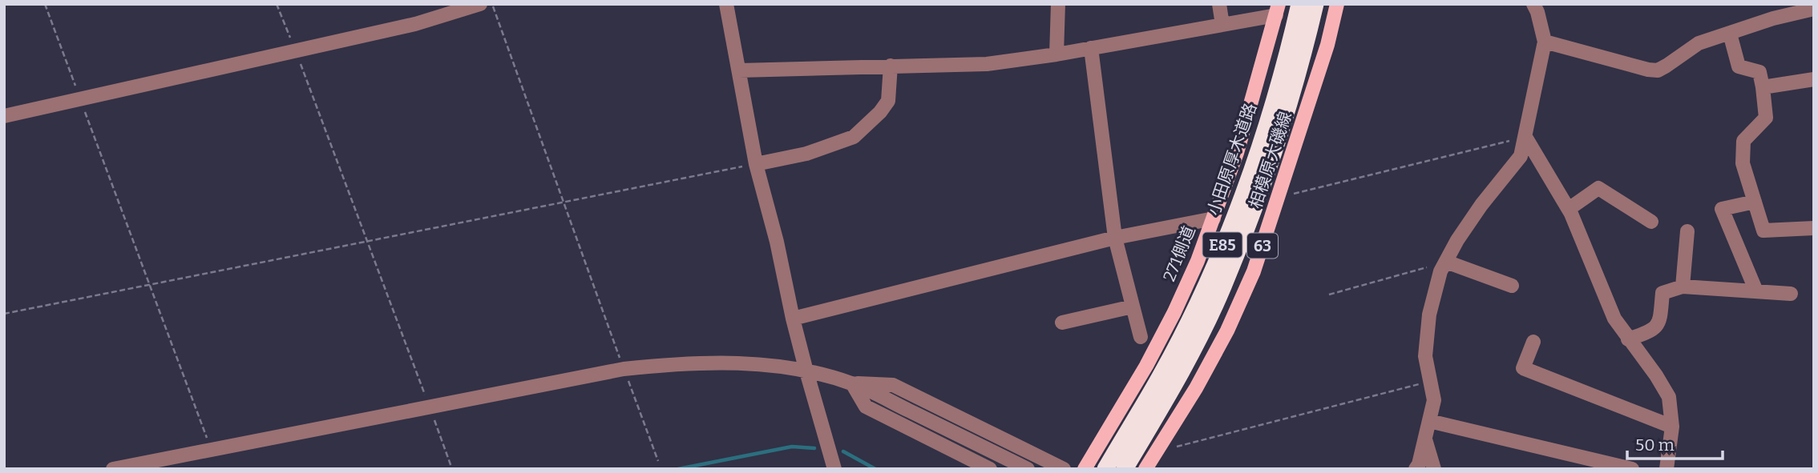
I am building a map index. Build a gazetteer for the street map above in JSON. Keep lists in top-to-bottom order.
{
  "streets": {
    "highway": ["小田原厚木道路", "E85"],
    "main road": ["相模原大磯線", "63", "271側道"]
  },
  "scale_bar": "50 m"
}
